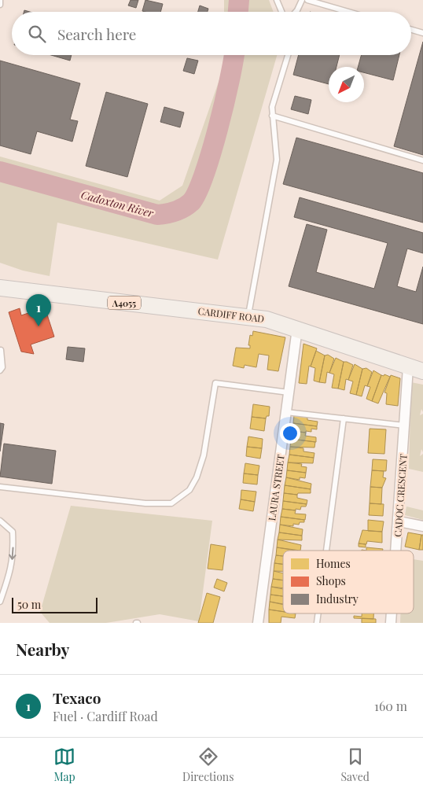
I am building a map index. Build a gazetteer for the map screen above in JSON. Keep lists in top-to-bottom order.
{
  "streets": {
    "main road": ["A4055", "CARDIFF ROAD"],
    "street": ["LAURA STREET", "CADOC CRESCENT"]
  },
  "crossings": [
    ["CARDIFF ROAD", "LAURA STREET"],
    ["CARDIFF ROAD", "CADOC CRESCENT"]
  ],
  "water": ["Cadoxton River"],
  "legend": ["Homes", "Shops", "Industry"],
  "scale_bar": "50 m",
  "north": "bottom left",
  "page": {
    "search": "Search here",
    "pins": "1",
    "scale": "50 m",
    "heading": "Nearby",
    "list": [
      {
        "mark": "1",
        "name": "Texaco",
        "note": "Fuel · Cardiff Road",
        "value": "160 m"
      }
    ],
    "nav": ["Map", "Directions", "Saved"]
  }
}
